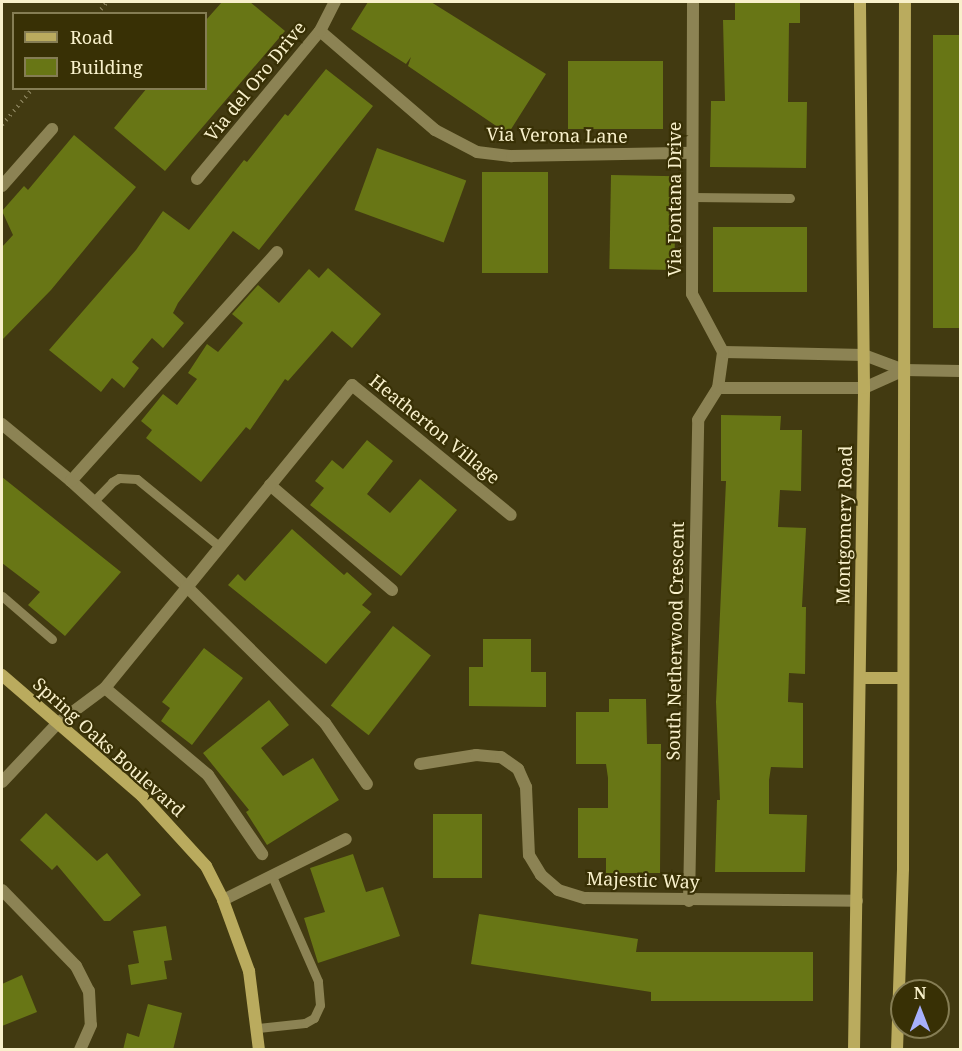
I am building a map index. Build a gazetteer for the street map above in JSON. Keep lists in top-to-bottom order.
{
  "streets": {
    "main road": ["Montgomery Road", "Spring Oaks Boulevard"],
    "street": [
      "Via del Oro Drive",
      "Via Verona Lane",
      "Via Fontana Drive",
      "Heatherton Village",
      "South Netherwood Crescent",
      "Majestic Way"
    ]
  },
  "crossings": [
    ["Via del Oro Drive", "Via Verona Lane"],
    ["Via Verona Lane", "Via Fontana Drive"],
    ["Heatherton Village", "Spring Oaks Boulevard"],
    ["Montgomery Road", "Majestic Way"],
    ["South Netherwood Crescent", "Majestic Way"]
  ],
  "legend": ["Road", "Building"],
  "north": "top"
}
